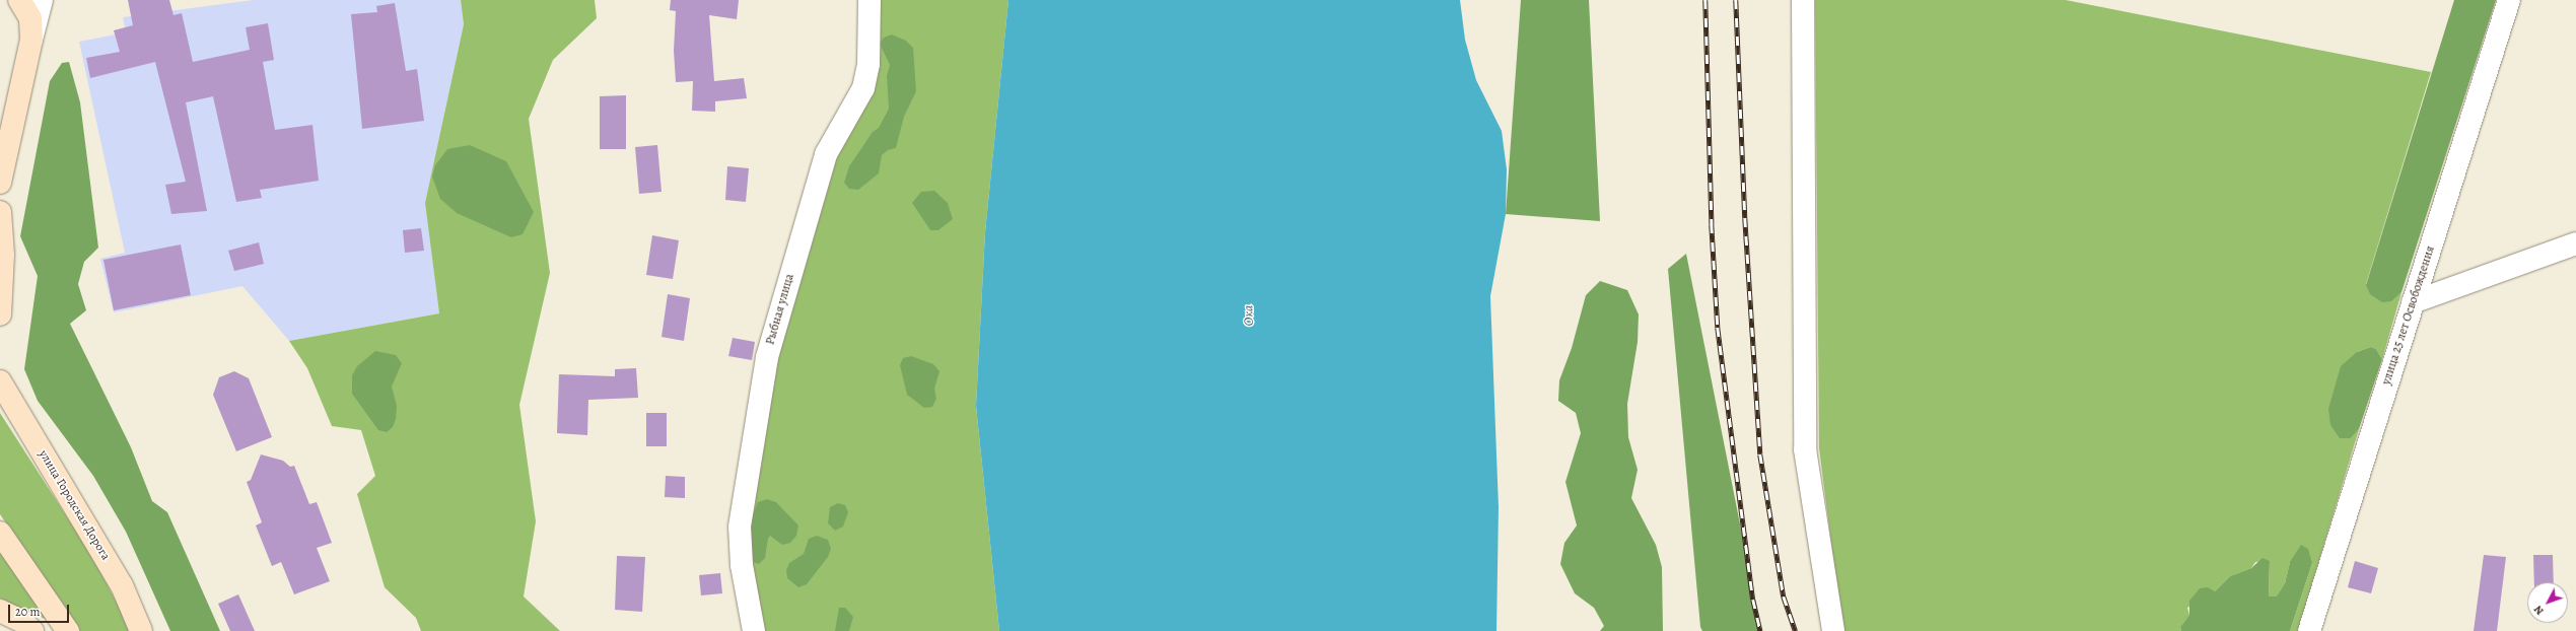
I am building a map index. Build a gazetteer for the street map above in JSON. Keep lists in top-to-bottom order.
{
  "streets": {
    "main road": ["улица Городская Дорога"],
    "street": ["Рыбная улица", "улица 25 лет Освобождения"]
  },
  "water": ["Ока"],
  "scale_bar": "20 m",
  "north": "bottom left"
}
